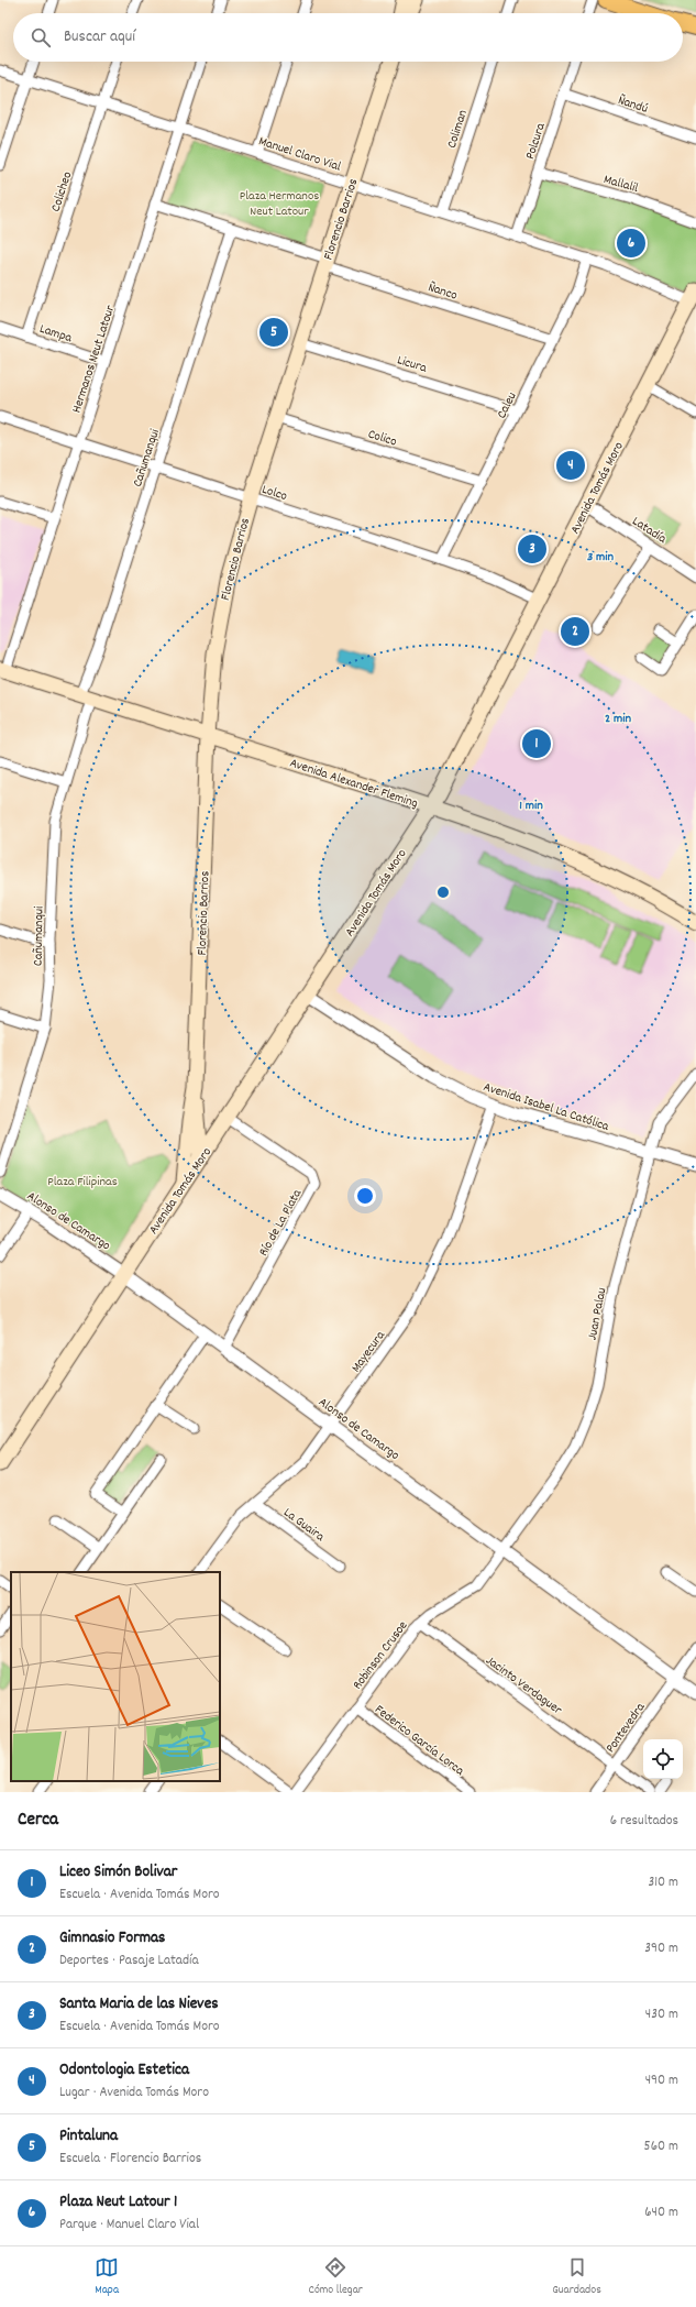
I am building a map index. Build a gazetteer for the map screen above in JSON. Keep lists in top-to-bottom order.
{
  "streets": {
    "main road": ["Florencio Barrios", "Avenida Tomás Moro", "Avenida Alexander Fleming"],
    "street": [
      "Ñandú",
      "Coliman",
      "Polcura",
      "Manuel Claro Vial",
      "Mallalil",
      "Colicheo",
      "Ñanco",
      "Lampa",
      "Hermanos Neut Latour",
      "Licura",
      "Caleu",
      "Colico",
      "Cañumanqui",
      "Lolco",
      "Latadía",
      "Avenida Isabel La Católica",
      "Alonso de Camargo",
      "Río de La Plata",
      "Juan Palau",
      "Mayecura",
      "La Guaira",
      "Robinson Crusoe",
      "Jacinto Verdaguer",
      "Pontevedra",
      "Federico García Lorca"
    ]
  },
  "crossings": [
    ["Ñandú", "Polcura"],
    ["Coliman", "Manuel Claro Vial"],
    ["Polcura", "Manuel Claro Vial"],
    ["Polcura", "Mallalil"],
    ["Manuel Claro Vial", "Colicheo"],
    ["Manuel Claro Vial", "Florencio Barrios"],
    ["Manuel Claro Vial", "Hermanos Neut Latour"],
    ["Manuel Claro Vial", "Caleu"],
    ["Manuel Claro Vial", "Avenida Tomás Moro"],
    ["Colicheo", "Lampa"],
    ["Florencio Barrios", "Ñanco"],
    ["Florencio Barrios", "Licura"],
    ["Florencio Barrios", "Colico"],
    ["Florencio Barrios", "Avenida Tomás Moro"],
    ["Florencio Barrios", "Lolco"],
    ["Florencio Barrios", "Avenida Alexander Fleming"],
    ["Ñanco", "Hermanos Neut Latour"],
    ["Ñanco", "Caleu"],
    ["Ñanco", "Cañumanqui"],
    ["Lampa", "Hermanos Neut Latour"],
    ["Hermanos Neut Latour", "Lolco"],
    ["Hermanos Neut Latour", "Avenida Alexander Fleming"],
    ["Licura", "Caleu"],
    ["Caleu", "Colico"],
    ["Caleu", "Lolco"],
    ["Cañumanqui", "Lolco"],
    ["Cañumanqui", "Avenida Alexander Fleming"],
    ["Avenida Tomás Moro", "Lolco"],
    ["Avenida Tomás Moro", "Latadía"],
    ["Avenida Tomás Moro", "Avenida Alexander Fleming"],
    ["Avenida Tomás Moro", "Avenida Isabel La Católica"],
    ["Avenida Tomás Moro", "Alonso de Camargo"],
    ["Avenida Tomás Moro", "Río de La Plata"],
    ["Avenida Isabel La Católica", "Juan Palau"],
    ["Avenida Isabel La Católica", "Mayecura"],
    ["Alonso de Camargo", "Río de La Plata"],
    ["Alonso de Camargo", "Juan Palau"],
    ["Alonso de Camargo", "Mayecura"],
    ["Alonso de Camargo", "Robinson Crusoe"],
    ["Alonso de Camargo", "Pontevedra"],
    ["Juan Palau", "Robinson Crusoe"],
    ["Mayecura", "La Guaira"],
    ["Robinson Crusoe", "Jacinto Verdaguer"],
    ["Robinson Crusoe", "Federico García Lorca"],
    ["Jacinto Verdaguer", "Pontevedra"]
  ],
  "parks": ["Plaza Hermanos Neut Latour", "Plaza Filipinas"],
  "page": {
    "search": "Buscar aquí",
    "pins": [
      "6",
      "5",
      "4",
      "3",
      "2",
      "1"
    ],
    "heading": ["Cerca", "6 resultados"],
    "list": [
      {
        "mark": "1",
        "name": "Liceo Simón Bolivar",
        "note": "Escuela · Avenida Tomás Moro",
        "value": "310 m"
      },
      {
        "mark": "2",
        "name": "Gimnasio Formas",
        "note": "Deportes · Pasaje Latadía",
        "value": "390 m"
      },
      {
        "mark": "3",
        "name": "Santa Maria de las Nieves",
        "note": "Escuela · Avenida Tomás Moro",
        "value": "430 m"
      },
      {
        "mark": "4",
        "name": "Odontologia Estetica",
        "note": "Lugar · Avenida Tomás Moro",
        "value": "490 m"
      },
      {
        "mark": "5",
        "name": "Pintaluna",
        "note": "Escuela · Florencio Barrios",
        "value": "560 m"
      },
      {
        "mark": "6",
        "name": "Plaza Neut Latour 1",
        "note": "Parque · Manuel Claro Vial",
        "value": "640 m"
      }
    ],
    "nav": ["Mapa", "Cómo llegar", "Guardados"]
  },
  "rings": ["3 min", "2 min", "1 min"]
}
